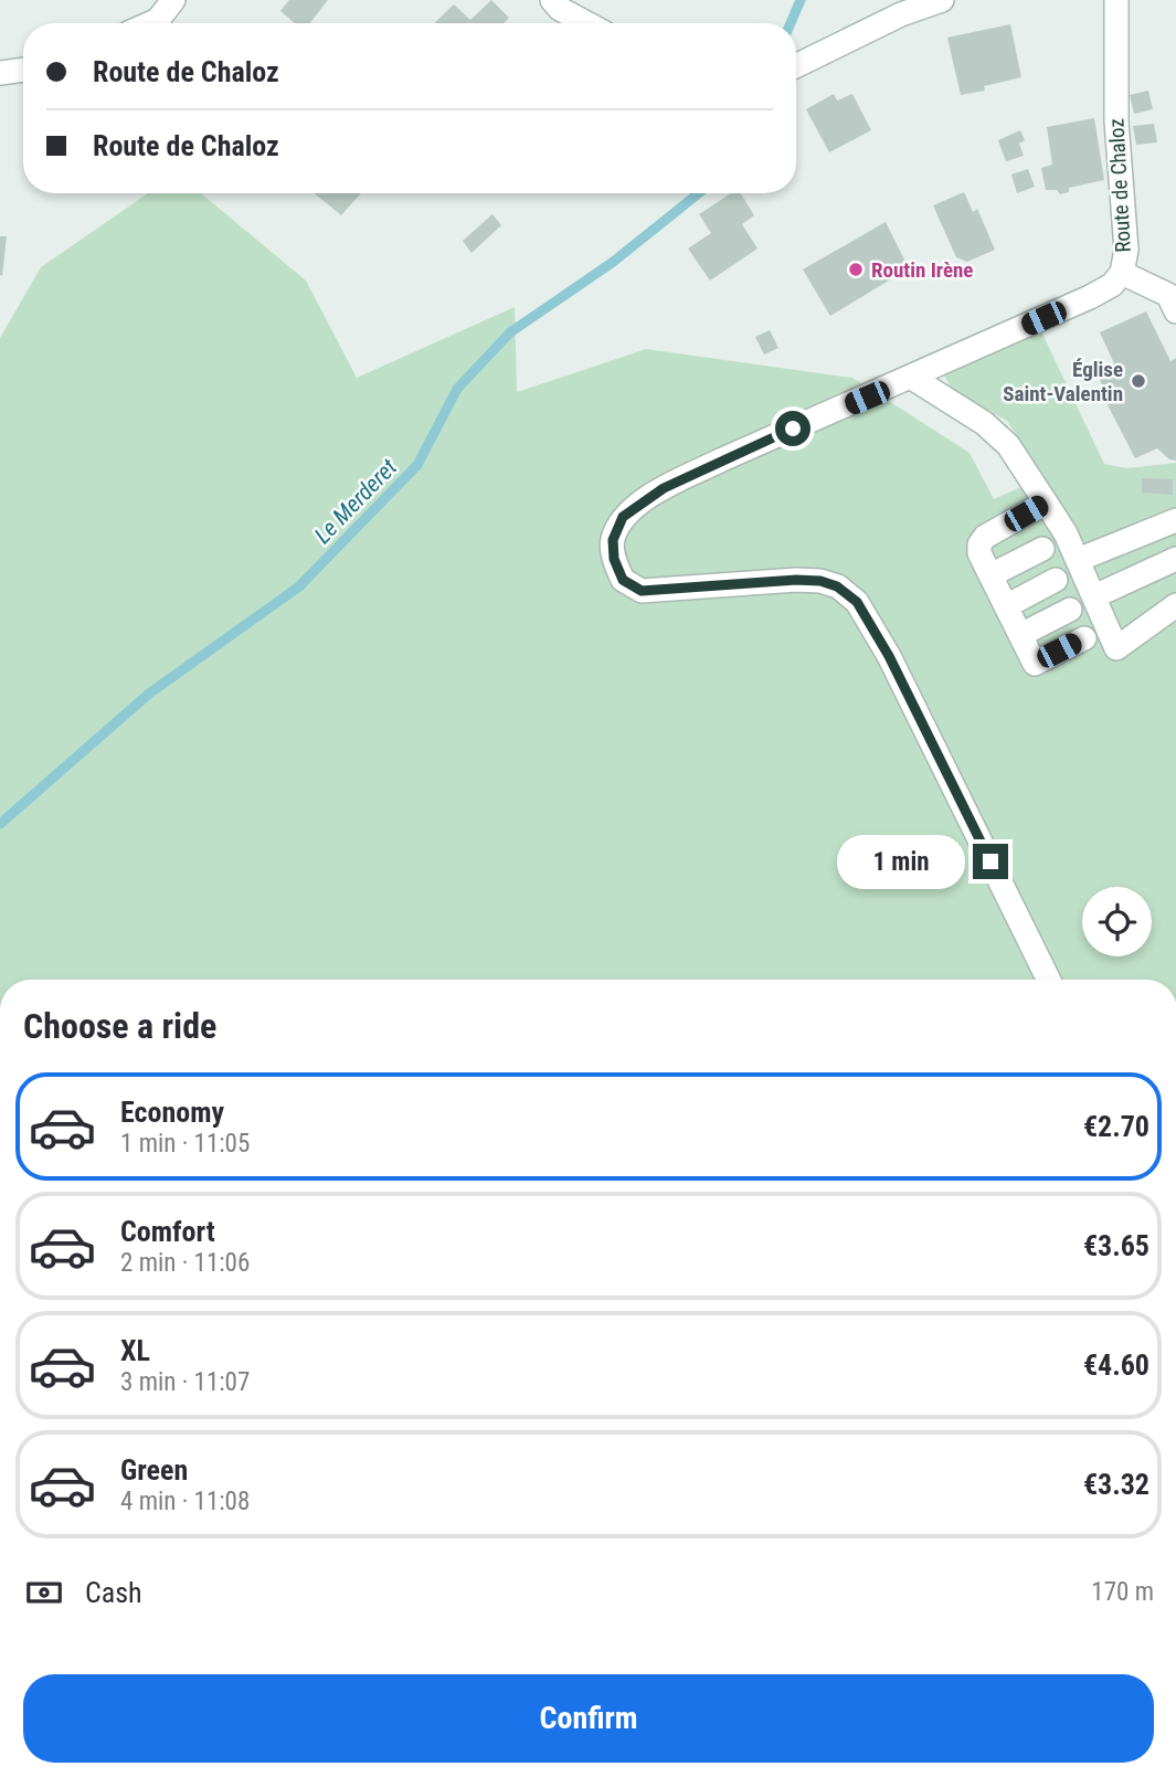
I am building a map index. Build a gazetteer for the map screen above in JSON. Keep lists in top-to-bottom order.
{
  "streets": {
    "street": ["Route de Chaloz"]
  },
  "water": ["Le Merderet"],
  "places": ["Routin Irène", "Église Saint-Valentin"],
  "page": {
    "banner": ["Route de Chaloz", "Route de Chaloz"],
    "bubble": "1 min",
    "heading": "Choose a ride",
    "list": [
      {
        "name": "Economy",
        "note": "1 min · 11:05",
        "value": "€2.70"
      },
      {
        "name": "Comfort",
        "note": "2 min · 11:06",
        "value": "€3.65"
      },
      {
        "name": "XL",
        "note": "3 min · 11:07",
        "value": "€4.60"
      },
      {
        "name": "Green",
        "note": "4 min · 11:08",
        "value": "€3.32"
      }
    ],
    "pay": ["Cash", "170 m"],
    "buttons": "Confirm"
  }
}
